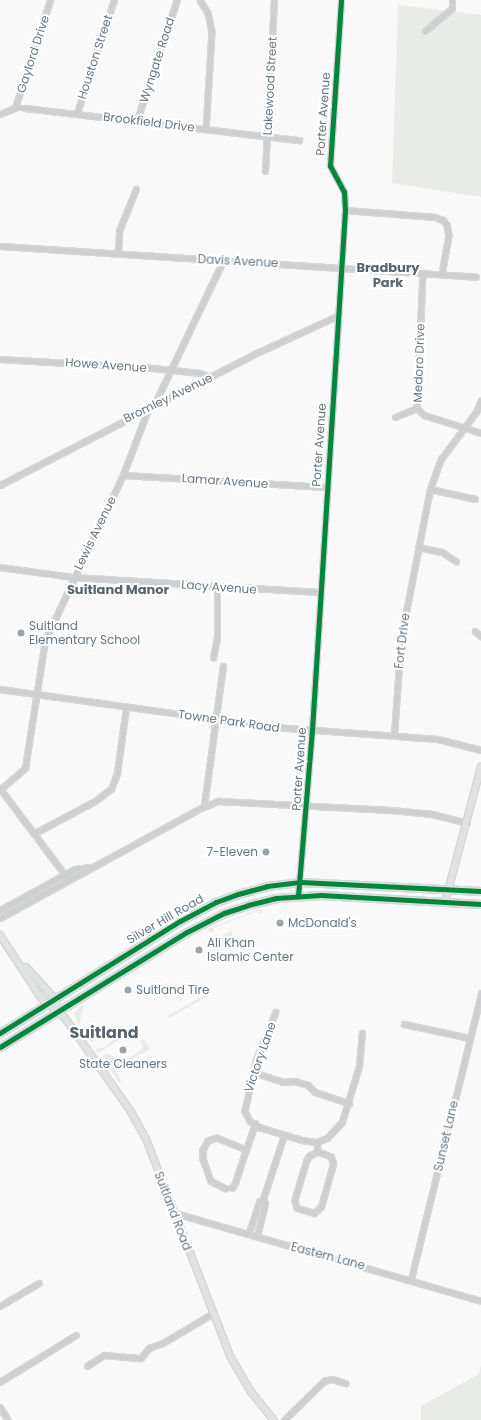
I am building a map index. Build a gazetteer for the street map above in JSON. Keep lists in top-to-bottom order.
{
  "streets": {
    "main road": ["Silver Hill Road", "Suitland Road"],
    "street": [
      "Gaylord Drive",
      "Houston Street",
      "Wyngate Road",
      "Lakewood Street",
      "Porter Avenue",
      "Brookfield Drive",
      "Davis Avenue",
      "Medoro Drive",
      "Howe Avenue",
      "Bromley Avenue",
      "Lamar Avenue",
      "Lewis Avenue",
      "Lacy Avenue",
      "Fort Drive",
      "Towne Park Road",
      "Victory Lane",
      "Sunset Lane",
      "Eastern Lane"
    ]
  },
  "crossings": [
    ["Gaylord Drive", "Brookfield Drive"],
    ["Houston Street", "Brookfield Drive"],
    ["Wyngate Road", "Brookfield Drive"],
    ["Lakewood Street", "Brookfield Drive"],
    ["Porter Avenue", "Davis Avenue"],
    ["Porter Avenue", "Bromley Avenue"],
    ["Porter Avenue", "Lamar Avenue"],
    ["Porter Avenue", "Lacy Avenue"],
    ["Porter Avenue", "Towne Park Road"],
    ["Porter Avenue", "Silver Hill Road"],
    ["Davis Avenue", "Medoro Drive"],
    ["Medoro Drive", "Fort Drive"],
    ["Howe Avenue", "Bromley Avenue"],
    ["Bromley Avenue", "Lewis Avenue"],
    ["Lamar Avenue", "Lewis Avenue"],
    ["Lewis Avenue", "Lacy Avenue"],
    ["Lewis Avenue", "Towne Park Road"],
    ["Fort Drive", "Towne Park Road"],
    ["Silver Hill Road", "Suitland Road"],
    ["Sunset Lane", "Eastern Lane"],
    ["Suitland Road", "Eastern Lane"]
  ],
  "districts": ["Bradbury Park", "Suitland Manor", "Suitland"],
  "places": [
    "Suitland Elementary School",
    "7-Eleven",
    "McDonald's",
    "Ali Khan Islamic Center",
    "Suitland Tire",
    "State Cleaners"
  ]
}
